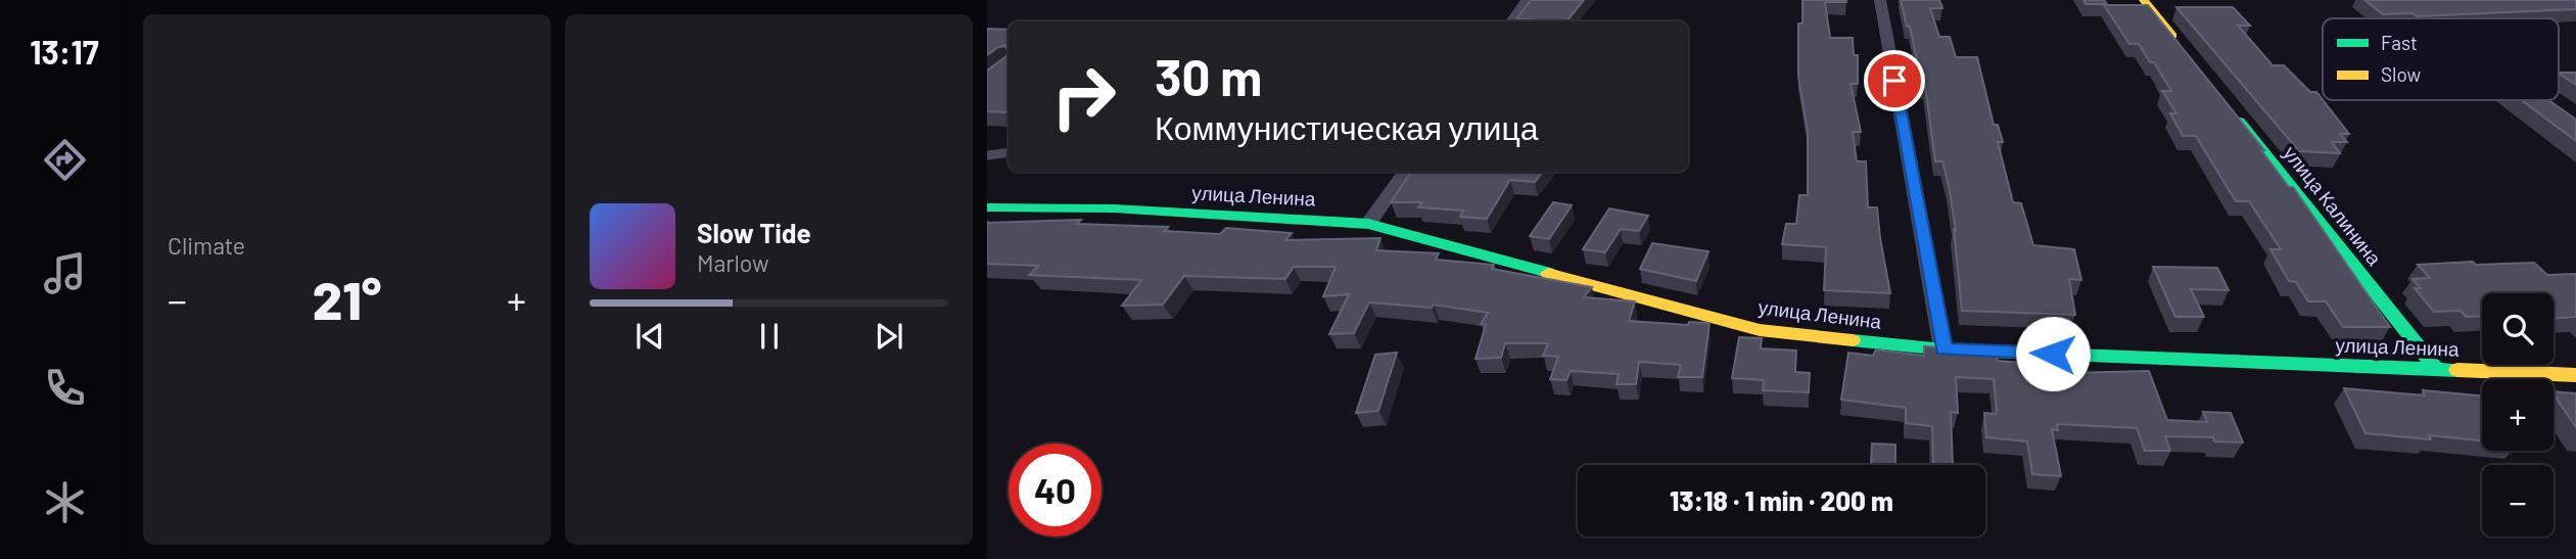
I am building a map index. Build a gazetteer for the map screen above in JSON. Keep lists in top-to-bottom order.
{
  "streets": {
    "street": ["улица Ленина", "улица Калинина"]
  },
  "crossings": [
    ["улица Ленина", "улица Калинина"]
  ],
  "legend": ["Fast", "Slow"],
  "page": {
    "tabs": "13:17",
    "tile": "Climate",
    "turn": ["30 m", "Коммунистическая улица"],
    "song": ["Slow Tide", "Marlow"],
    "heat": ["−", "21°", "+"],
    "map_buttons": ["+", "−"],
    "limit": "40",
    "trip": "13:18 · 1 min · 200 m"
  }
}
